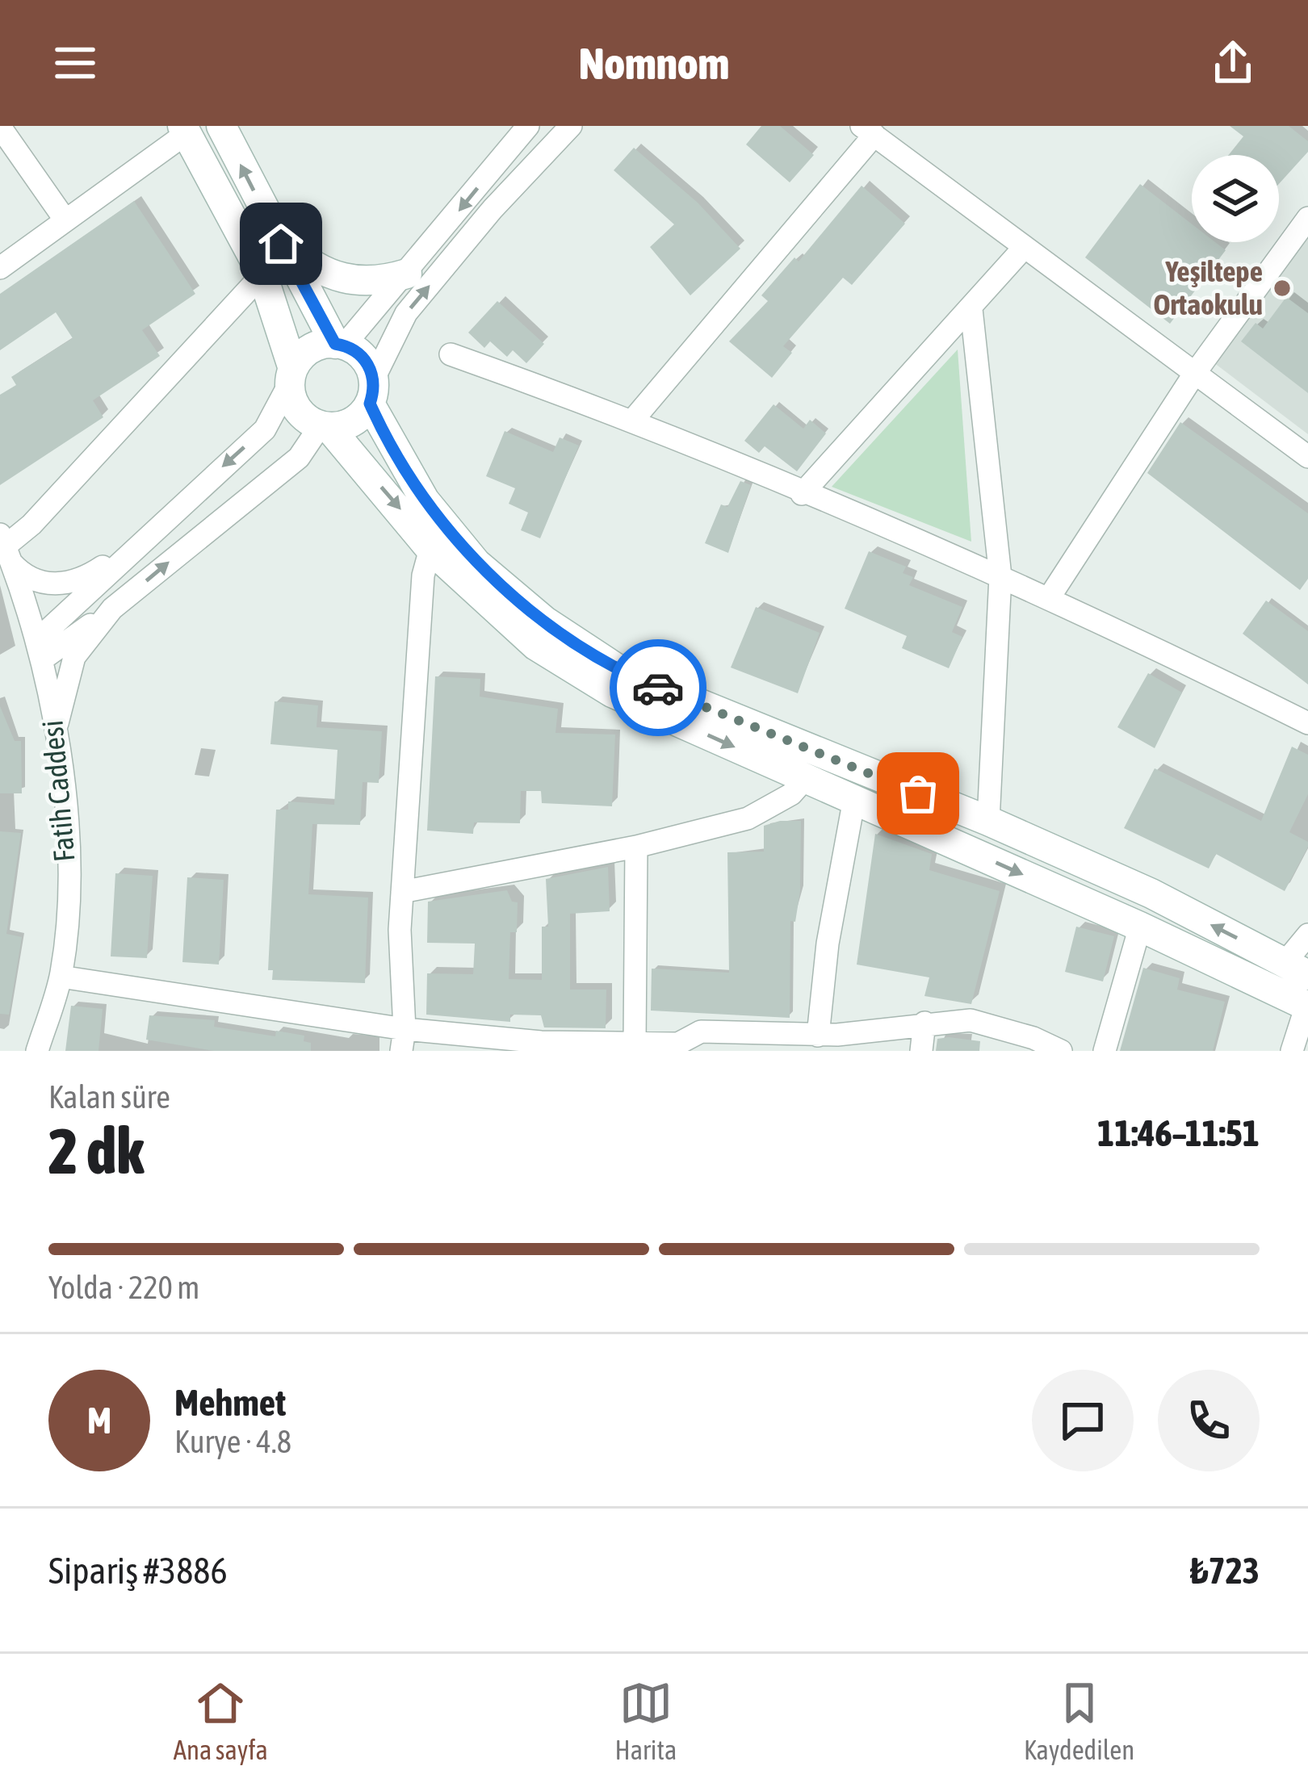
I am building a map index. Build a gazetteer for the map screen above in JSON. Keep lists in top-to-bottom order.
{
  "streets": {
    "street": ["Fatih Caddesi"]
  },
  "places": ["Yeşiltepe Ortaokulu"],
  "page": {
    "header": "Nomnom",
    "heading": ["2 dk", "Kalan süre", "11:46–11:51"],
    "panel": [
      "Mehmet",
      "Kurye · 4.8",
      "Sipariş #3886",
      "₺723"
    ],
    "bar": "Yolda · 220 m",
    "round": "M",
    "tabs": ["Ana sayfa", "Harita", "Kaydedilen"]
  }
}
